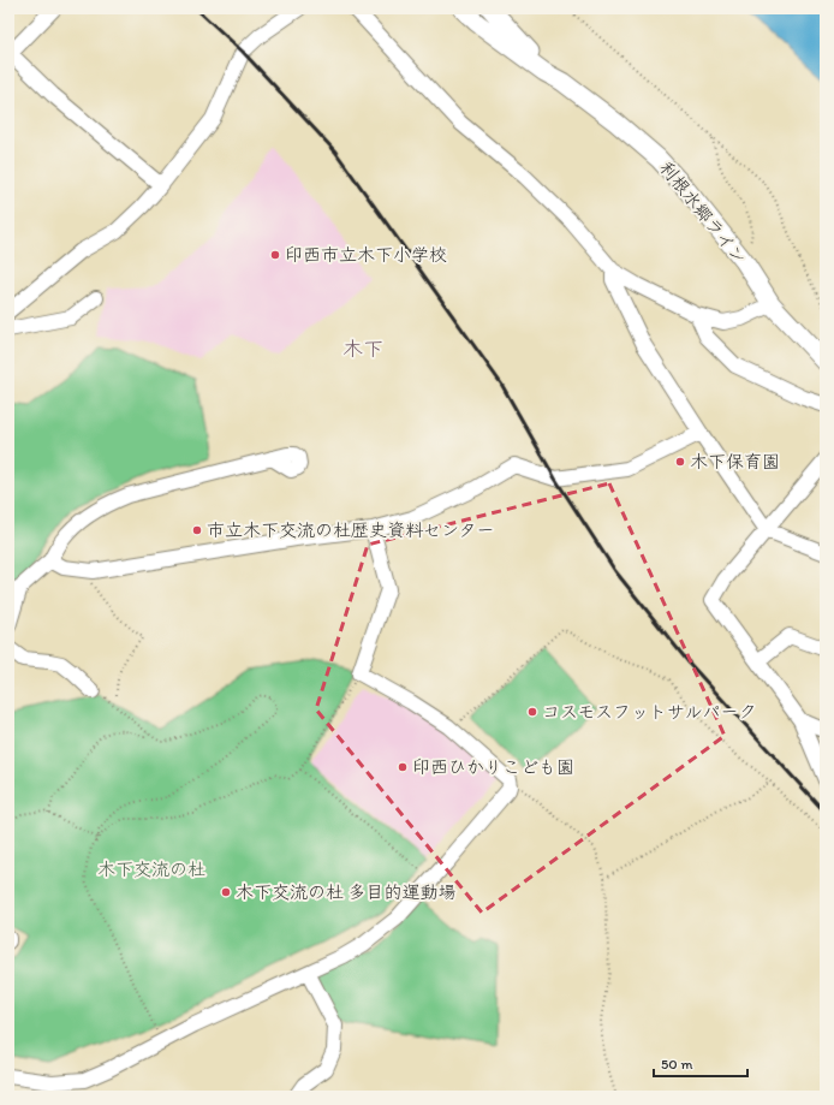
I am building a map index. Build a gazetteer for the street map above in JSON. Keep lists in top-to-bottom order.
{
  "streets": {
    "main road": ["利根水郷ライン"]
  },
  "districts": ["木下"],
  "parks": ["木下交流の杜"],
  "places": [
    "印西市立木下小学校",
    "木下保育園",
    "市立木下交流の杜歴史資料センター",
    "コスモスフットサルパーク",
    "印西ひかりこども園",
    "木下交流の杜 多目的運動場"
  ],
  "scale_bar": "50 m"
}
